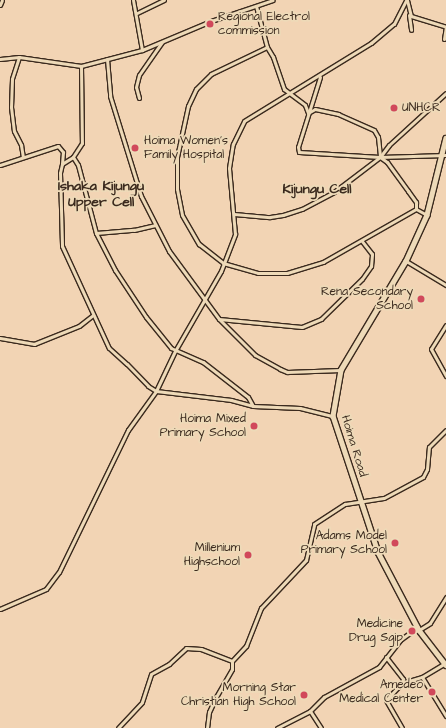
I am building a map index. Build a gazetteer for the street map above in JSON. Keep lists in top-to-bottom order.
{
  "streets": {
    "main road": ["Hoima Road"]
  },
  "districts": ["Ishaka Kijungu Upper Cell", "Kijungu Cell"],
  "places": [
    "Regional Electrol commission",
    "UNHCR",
    "Hoima Women’s Family Hospital",
    "Rena Secondary School",
    "Hoima Mixed Primary School",
    "Adams Model Primary School",
    "Millenium Highschool",
    "Medicine Drug Sgip",
    "Amedeo Medical Center",
    "Morning Star Christian High School"
  ]
}
